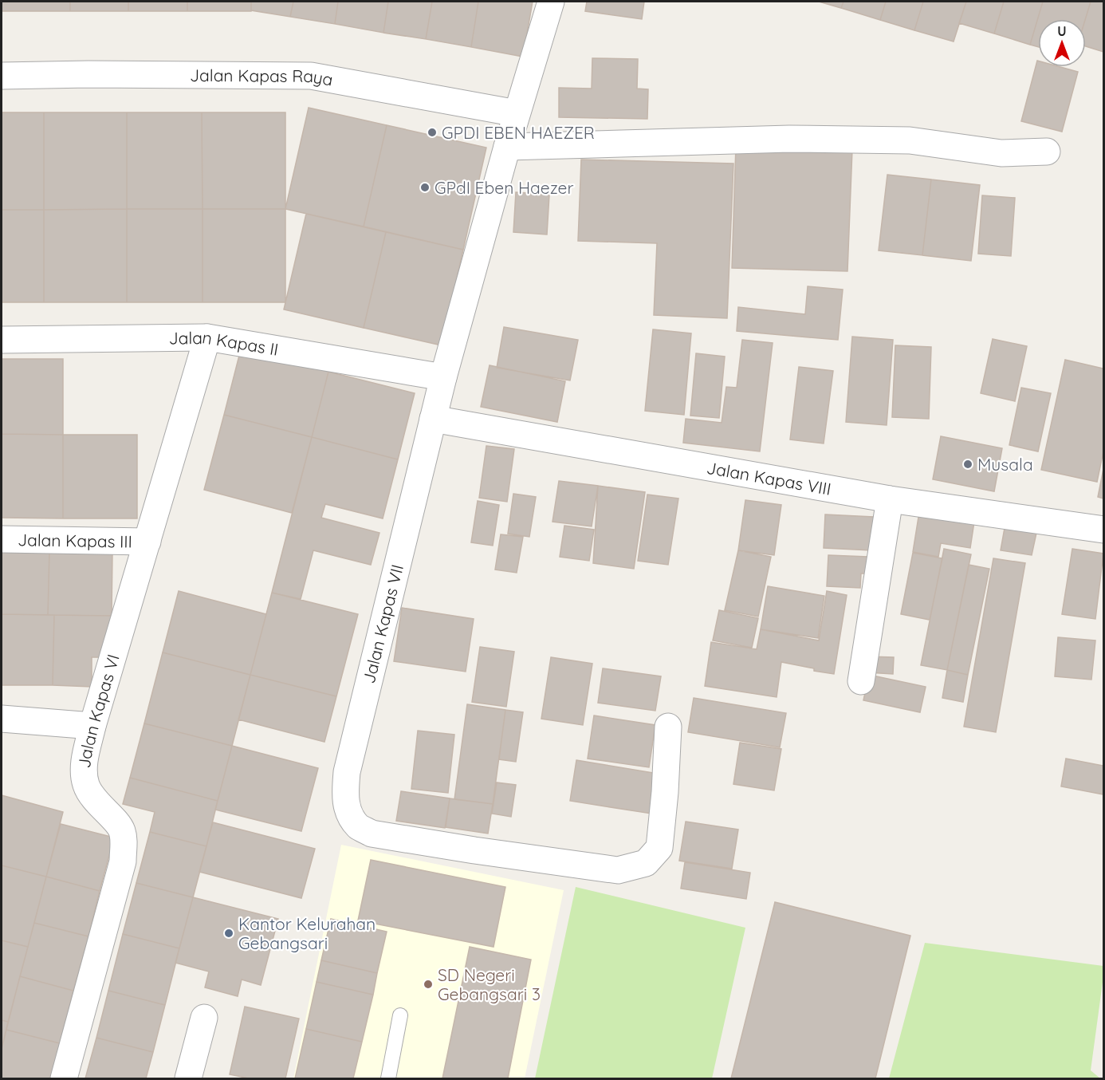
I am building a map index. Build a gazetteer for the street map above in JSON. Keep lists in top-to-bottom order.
{
  "streets": {
    "street": [
      "Jalan Kapas Raya",
      "Jalan Kapas II",
      "Jalan Kapas VIII",
      "Jalan Kapas III",
      "Jalan Kapas VII",
      "Jalan Kapas VI"
    ]
  },
  "crossings": [
    ["Jalan Kapas Raya", "Jalan Kapas VII"],
    ["Jalan Kapas II", "Jalan Kapas VII"],
    ["Jalan Kapas II", "Jalan Kapas VI"],
    ["Jalan Kapas VIII", "Jalan Kapas VII"],
    ["Jalan Kapas III", "Jalan Kapas VI"]
  ],
  "places": [
    "GPDI EBEN HAEZER",
    "GPdI Eben Haezer",
    "Musala",
    "Kantor Kelurahan Gebangsari",
    "SD Negeri Gebangsari 3"
  ],
  "north": "top"
}
